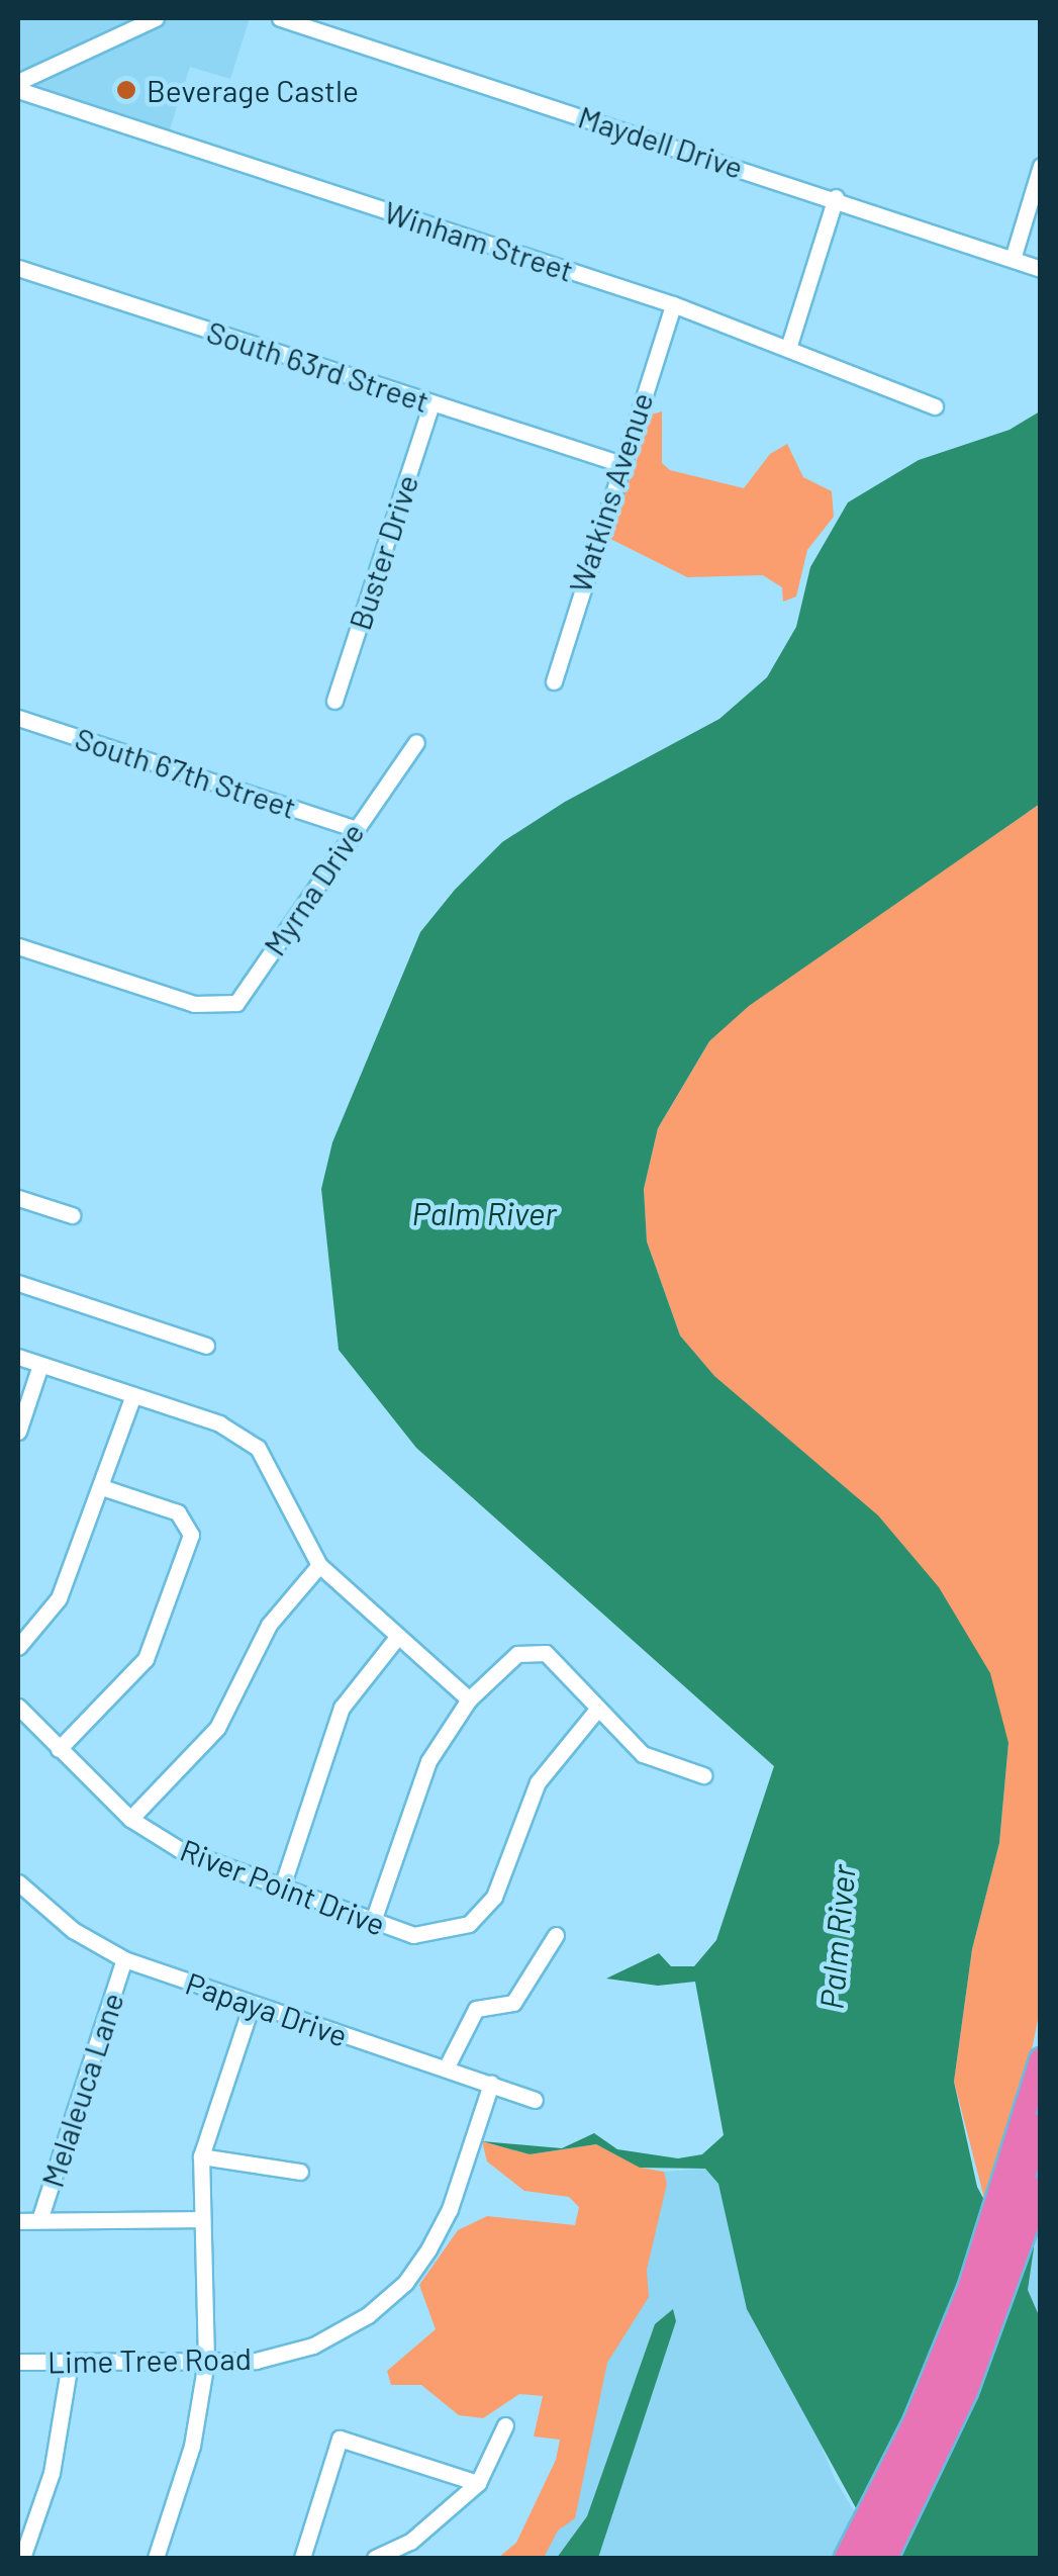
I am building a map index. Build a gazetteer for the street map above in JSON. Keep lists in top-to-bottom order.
{
  "streets": {
    "street": [
      "Maydell Drive",
      "Winham Street",
      "South 63rd Street",
      "Watkins Avenue",
      "Buster Drive",
      "South 67th Street",
      "Myrna Drive",
      "River Point Drive",
      "Papaya Drive",
      "Melaleuca Lane",
      "Lime Tree Road"
    ]
  },
  "crossings": [
    ["Winham Street", "Watkins Avenue"],
    ["South 63rd Street", "Watkins Avenue"],
    ["South 63rd Street", "Buster Drive"],
    ["South 67th Street", "Myrna Drive"],
    ["Papaya Drive", "Melaleuca Lane"],
    ["Papaya Drive", "Lime Tree Road"]
  ],
  "water": ["Palm River"],
  "places": ["Beverage Castle"]
}
